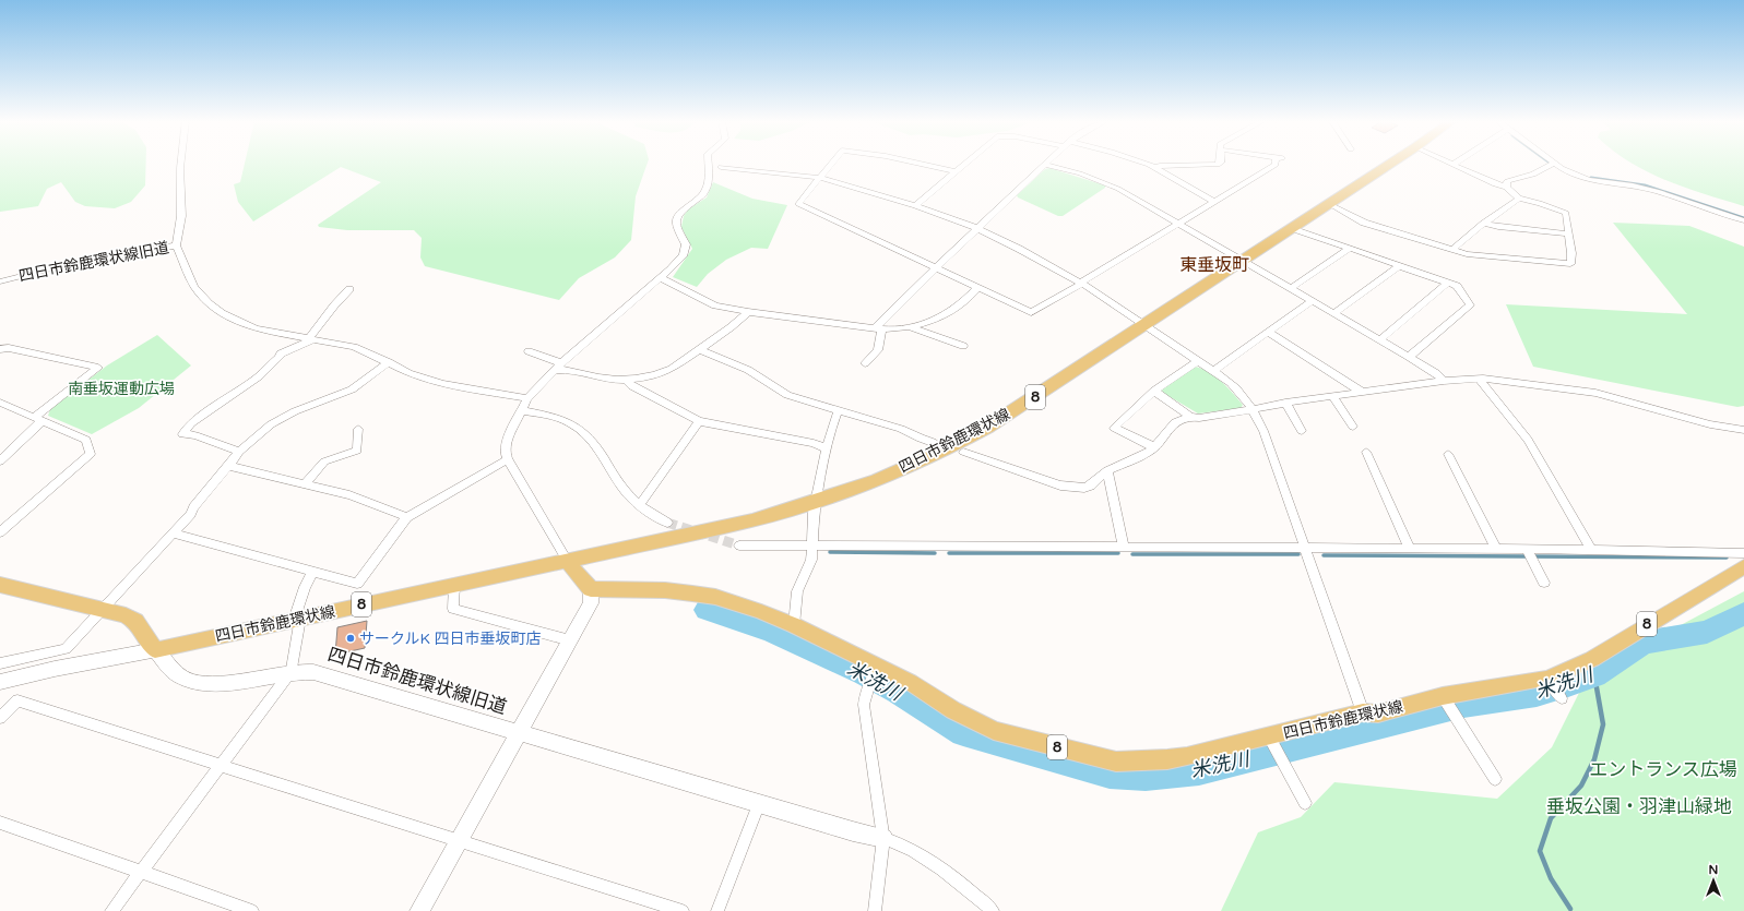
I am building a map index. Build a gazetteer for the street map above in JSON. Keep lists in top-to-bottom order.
{
  "streets": {
    "main road": ["8", "四日市鈴鹿環状線"],
    "street": ["四日市鈴鹿環状線旧道"]
  },
  "crossings": [
    ["四日市鈴鹿環状線旧道", "四日市鈴鹿環状線"]
  ],
  "districts": ["東垂坂町"],
  "water": ["米洗川"],
  "parks": ["南垂坂運動広場", "エントランス広場", "垂坂公園・羽津山緑地"],
  "places": ["サークルK 四日市垂坂町店"],
  "north": "top"
}
